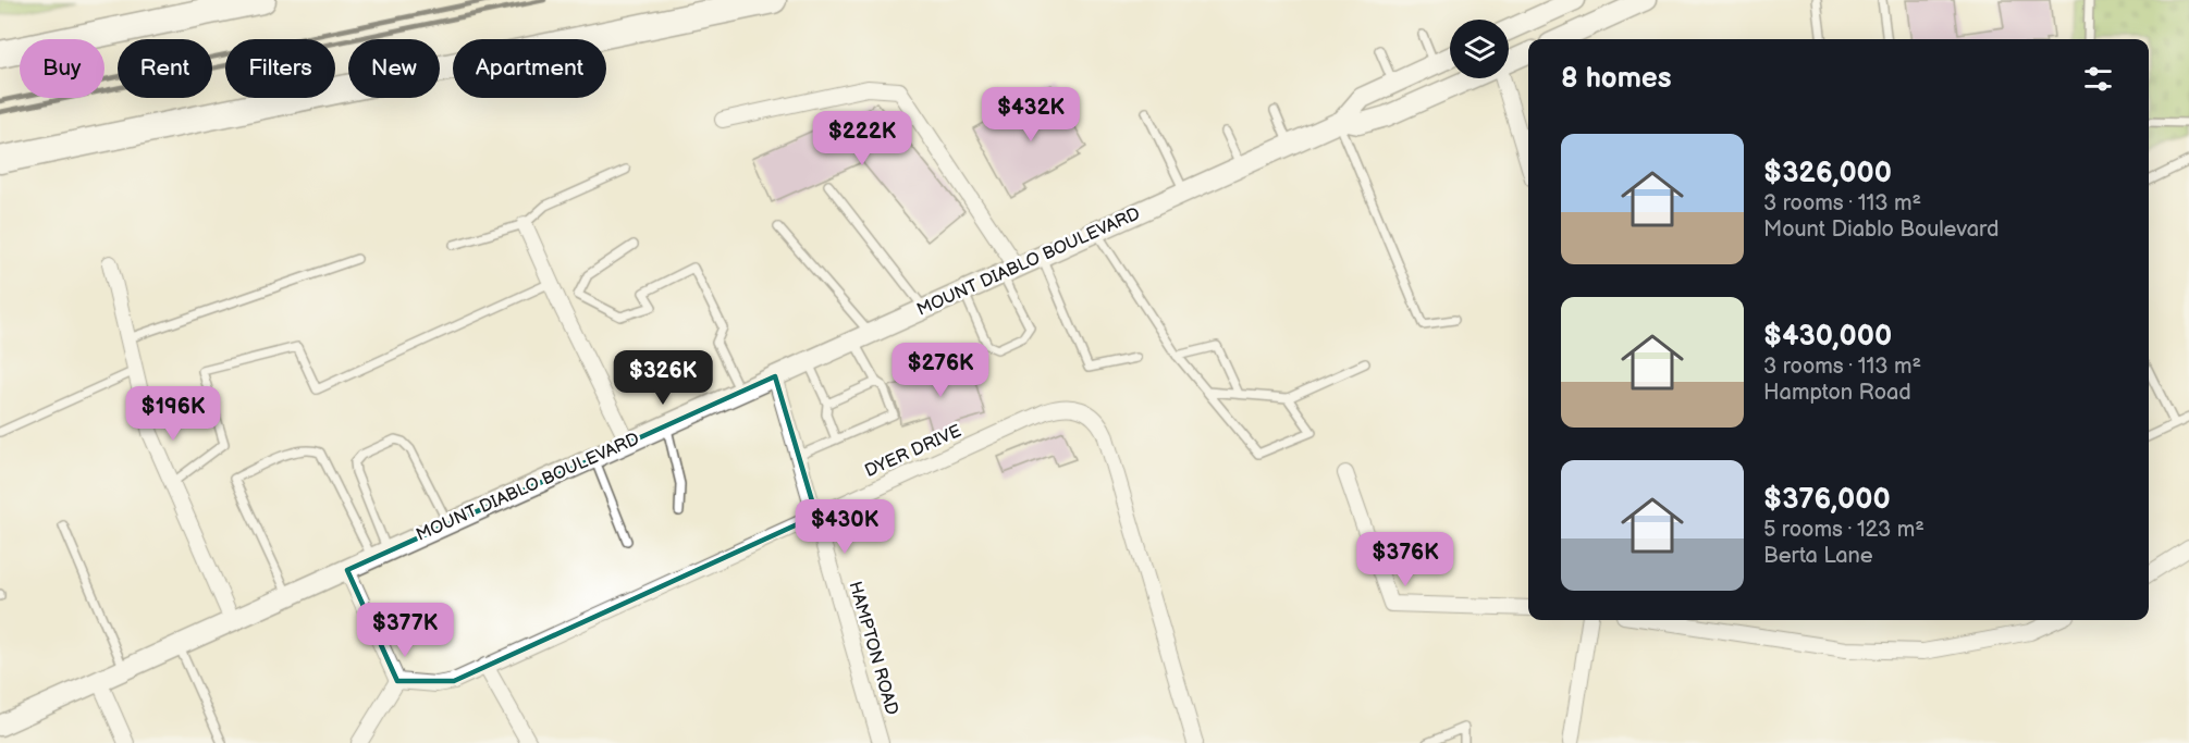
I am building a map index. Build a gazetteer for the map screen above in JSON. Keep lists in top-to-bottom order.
{
  "streets": {
    "main road": ["MOUNT DIABLO BOULEVARD"],
    "street": ["DYER DRIVE", "HAMPTON ROAD"]
  },
  "crossings": [
    ["MOUNT DIABLO BOULEVARD", "HAMPTON ROAD"],
    ["DYER DRIVE", "HAMPTON ROAD"]
  ],
  "page": {
    "chip": [
      "Buy",
      "Rent",
      "Filters",
      "New",
      "Apartment"
    ],
    "heading": "8 homes",
    "price": [
      "$432K",
      "$222K",
      "$276K",
      "$326K",
      "$196K",
      "$430K",
      "$376K",
      "$377K"
    ],
    "list": [
      {
        "name": "$326,000",
        "note": "3 rooms · 113 m² · Mount Diablo Boulevard"
      },
      {
        "name": "$430,000",
        "note": "3 rooms · 113 m² · Hampton Road"
      },
      {
        "name": "$376,000",
        "note": "5 rooms · 123 m² · Berta Lane"
      }
    ]
  }
}
